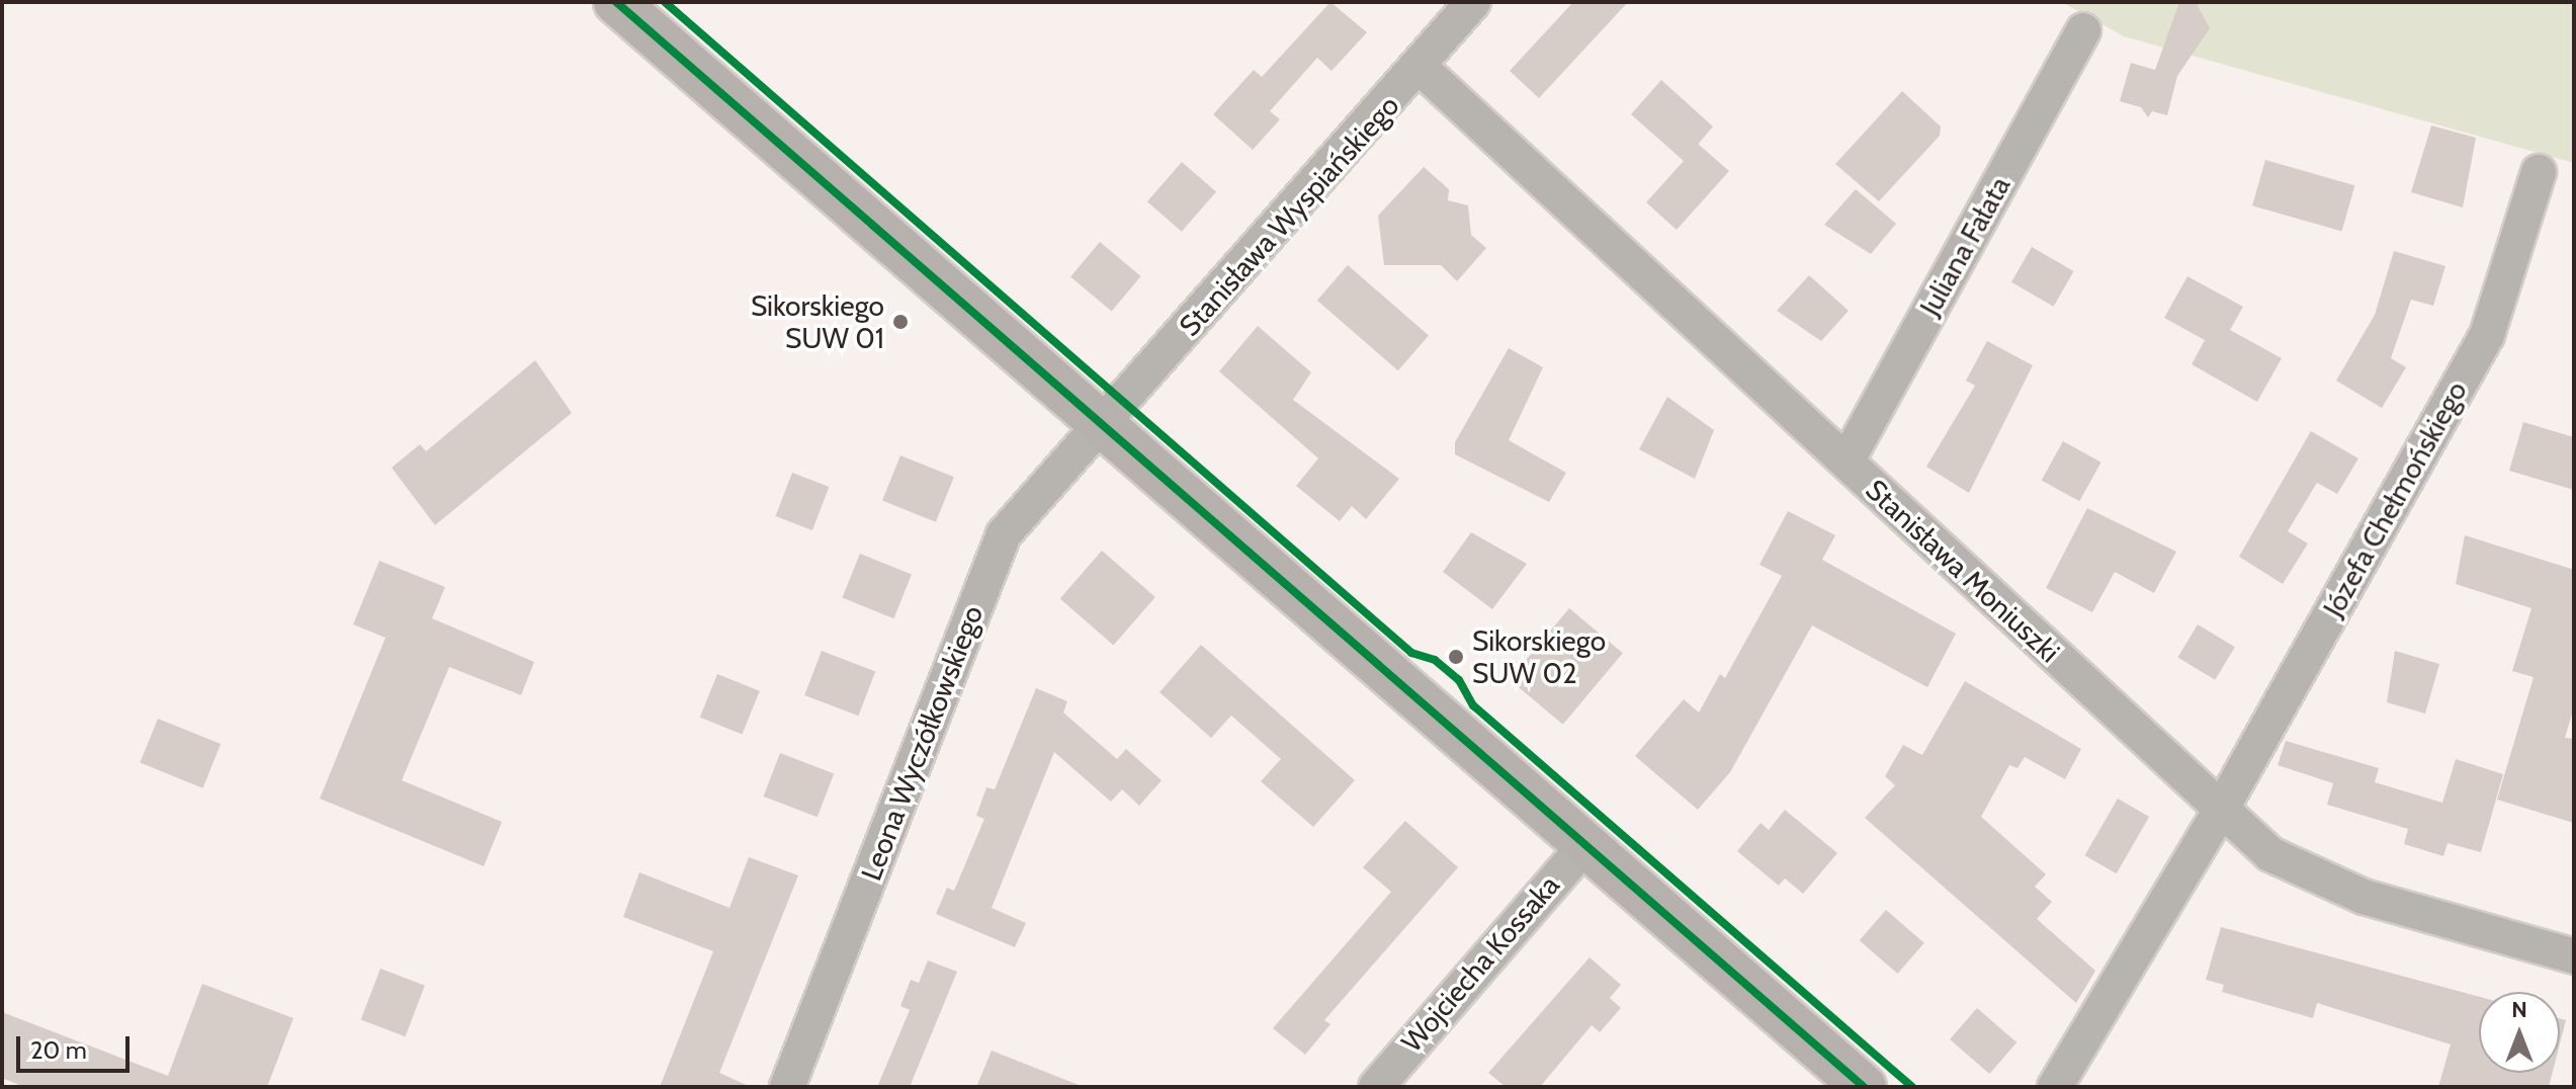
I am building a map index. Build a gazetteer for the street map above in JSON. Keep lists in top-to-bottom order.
{
  "streets": {
    "street": [
      "Stanisława Wyspiańskiego",
      "Juliana Fałata",
      "Józefa Chełmońskiego",
      "Stanisława Moniuszki",
      "Leona Wyczółkowskiego",
      "Wojciecha Kossaka"
    ]
  },
  "crossings": [
    ["Stanisława Wyspiańskiego", "Stanisława Moniuszki"],
    ["Stanisława Wyspiańskiego", "Leona Wyczółkowskiego"],
    ["Juliana Fałata", "Stanisława Moniuszki"],
    ["Józefa Chełmońskiego", "Stanisława Moniuszki"]
  ],
  "places": ["Sikorskiego SUW 01", "Sikorskiego SUW 02"],
  "scale_bar": "20 m",
  "north": "top"
}
